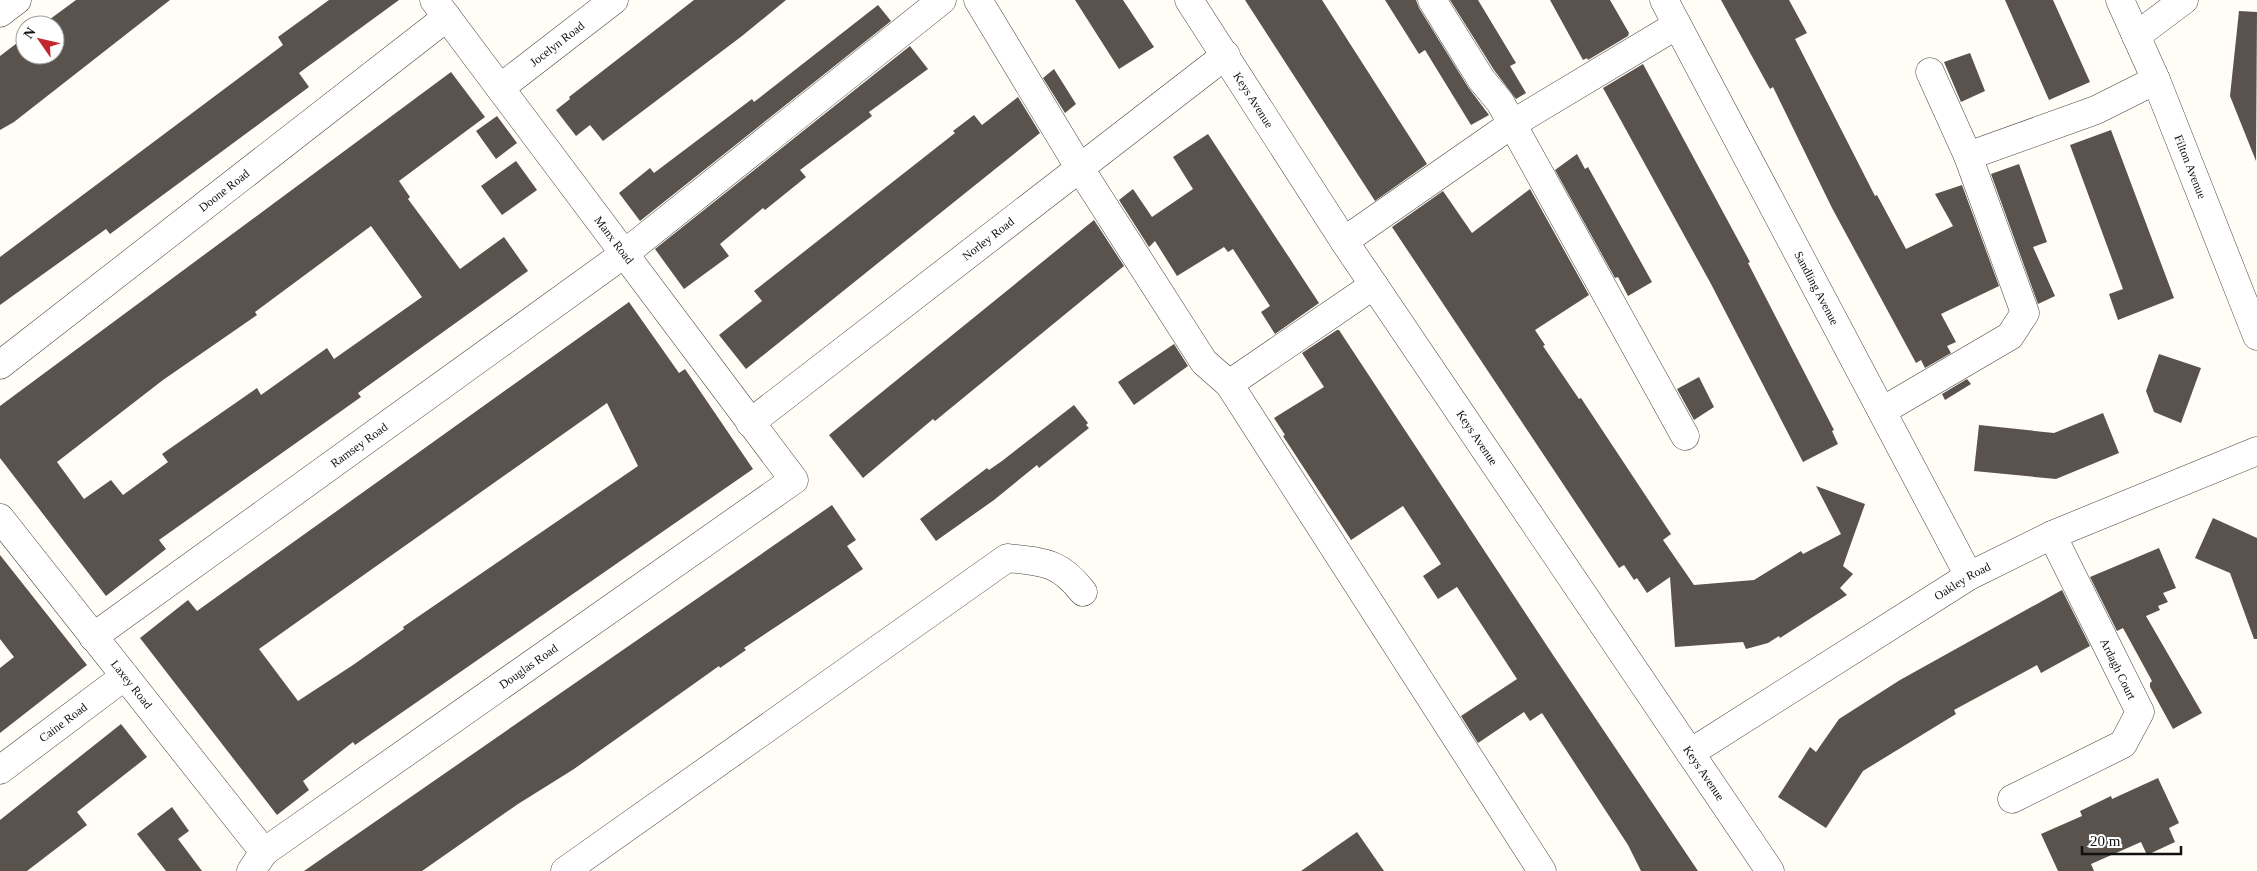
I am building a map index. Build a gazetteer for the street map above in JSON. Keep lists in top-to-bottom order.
{
  "streets": {
    "street": [
      "Jocelyn Road",
      "Keys Avenue",
      "Filton Avenue",
      "Doone Road",
      "Norley Road",
      "Manx Road",
      "Sandling Avenue",
      "Ramsey Road",
      "Oakley Road",
      "Douglas Road",
      "Ardagh Court",
      "Laxey Road",
      "Caine Road"
    ]
  },
  "crossings": [
    ["Jocelyn Road", "Manx Road"],
    ["Keys Avenue", "Norley Road"],
    ["Keys Avenue", "Oakley Road"],
    ["Doone Road", "Manx Road"],
    ["Norley Road", "Manx Road"],
    ["Manx Road", "Ramsey Road"],
    ["Manx Road", "Douglas Road"],
    ["Sandling Avenue", "Oakley Road"],
    ["Ramsey Road", "Laxey Road"],
    ["Oakley Road", "Ardagh Court"],
    ["Douglas Road", "Laxey Road"],
    ["Laxey Road", "Caine Road"]
  ],
  "scale_bar": "20 m",
  "north": "top left"
}
